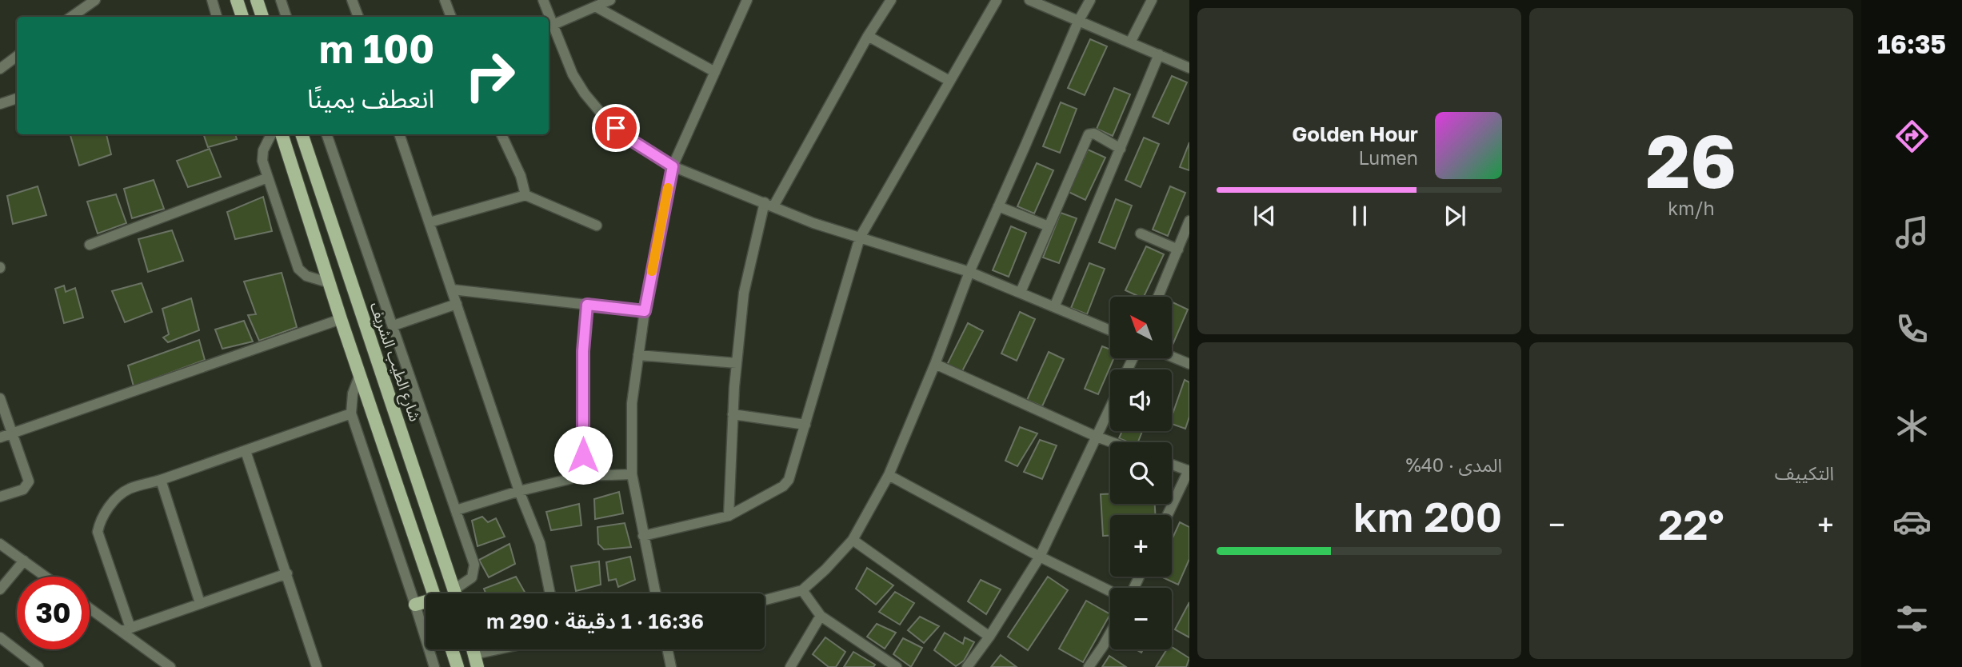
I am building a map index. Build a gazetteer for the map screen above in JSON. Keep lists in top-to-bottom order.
{
  "streets": {
    "main road": ["شارع الطيب الشريف"]
  },
  "north": "top left",
  "page": {
    "tabs": "16:35",
    "tile": [
      ["26", "km/h"],
      "التكييف",
      ["المدى · 40%", "200 km"]
    ],
    "turn": ["100 m", "انعطف يمينًا"],
    "song": ["Golden Hour", "Lumen"],
    "map_buttons": ["+", "−"],
    "heat": ["−", "22°", "+"],
    "limit": "30",
    "trip": "16:36 · 1 دقيقة · 290 m"
  }
}
